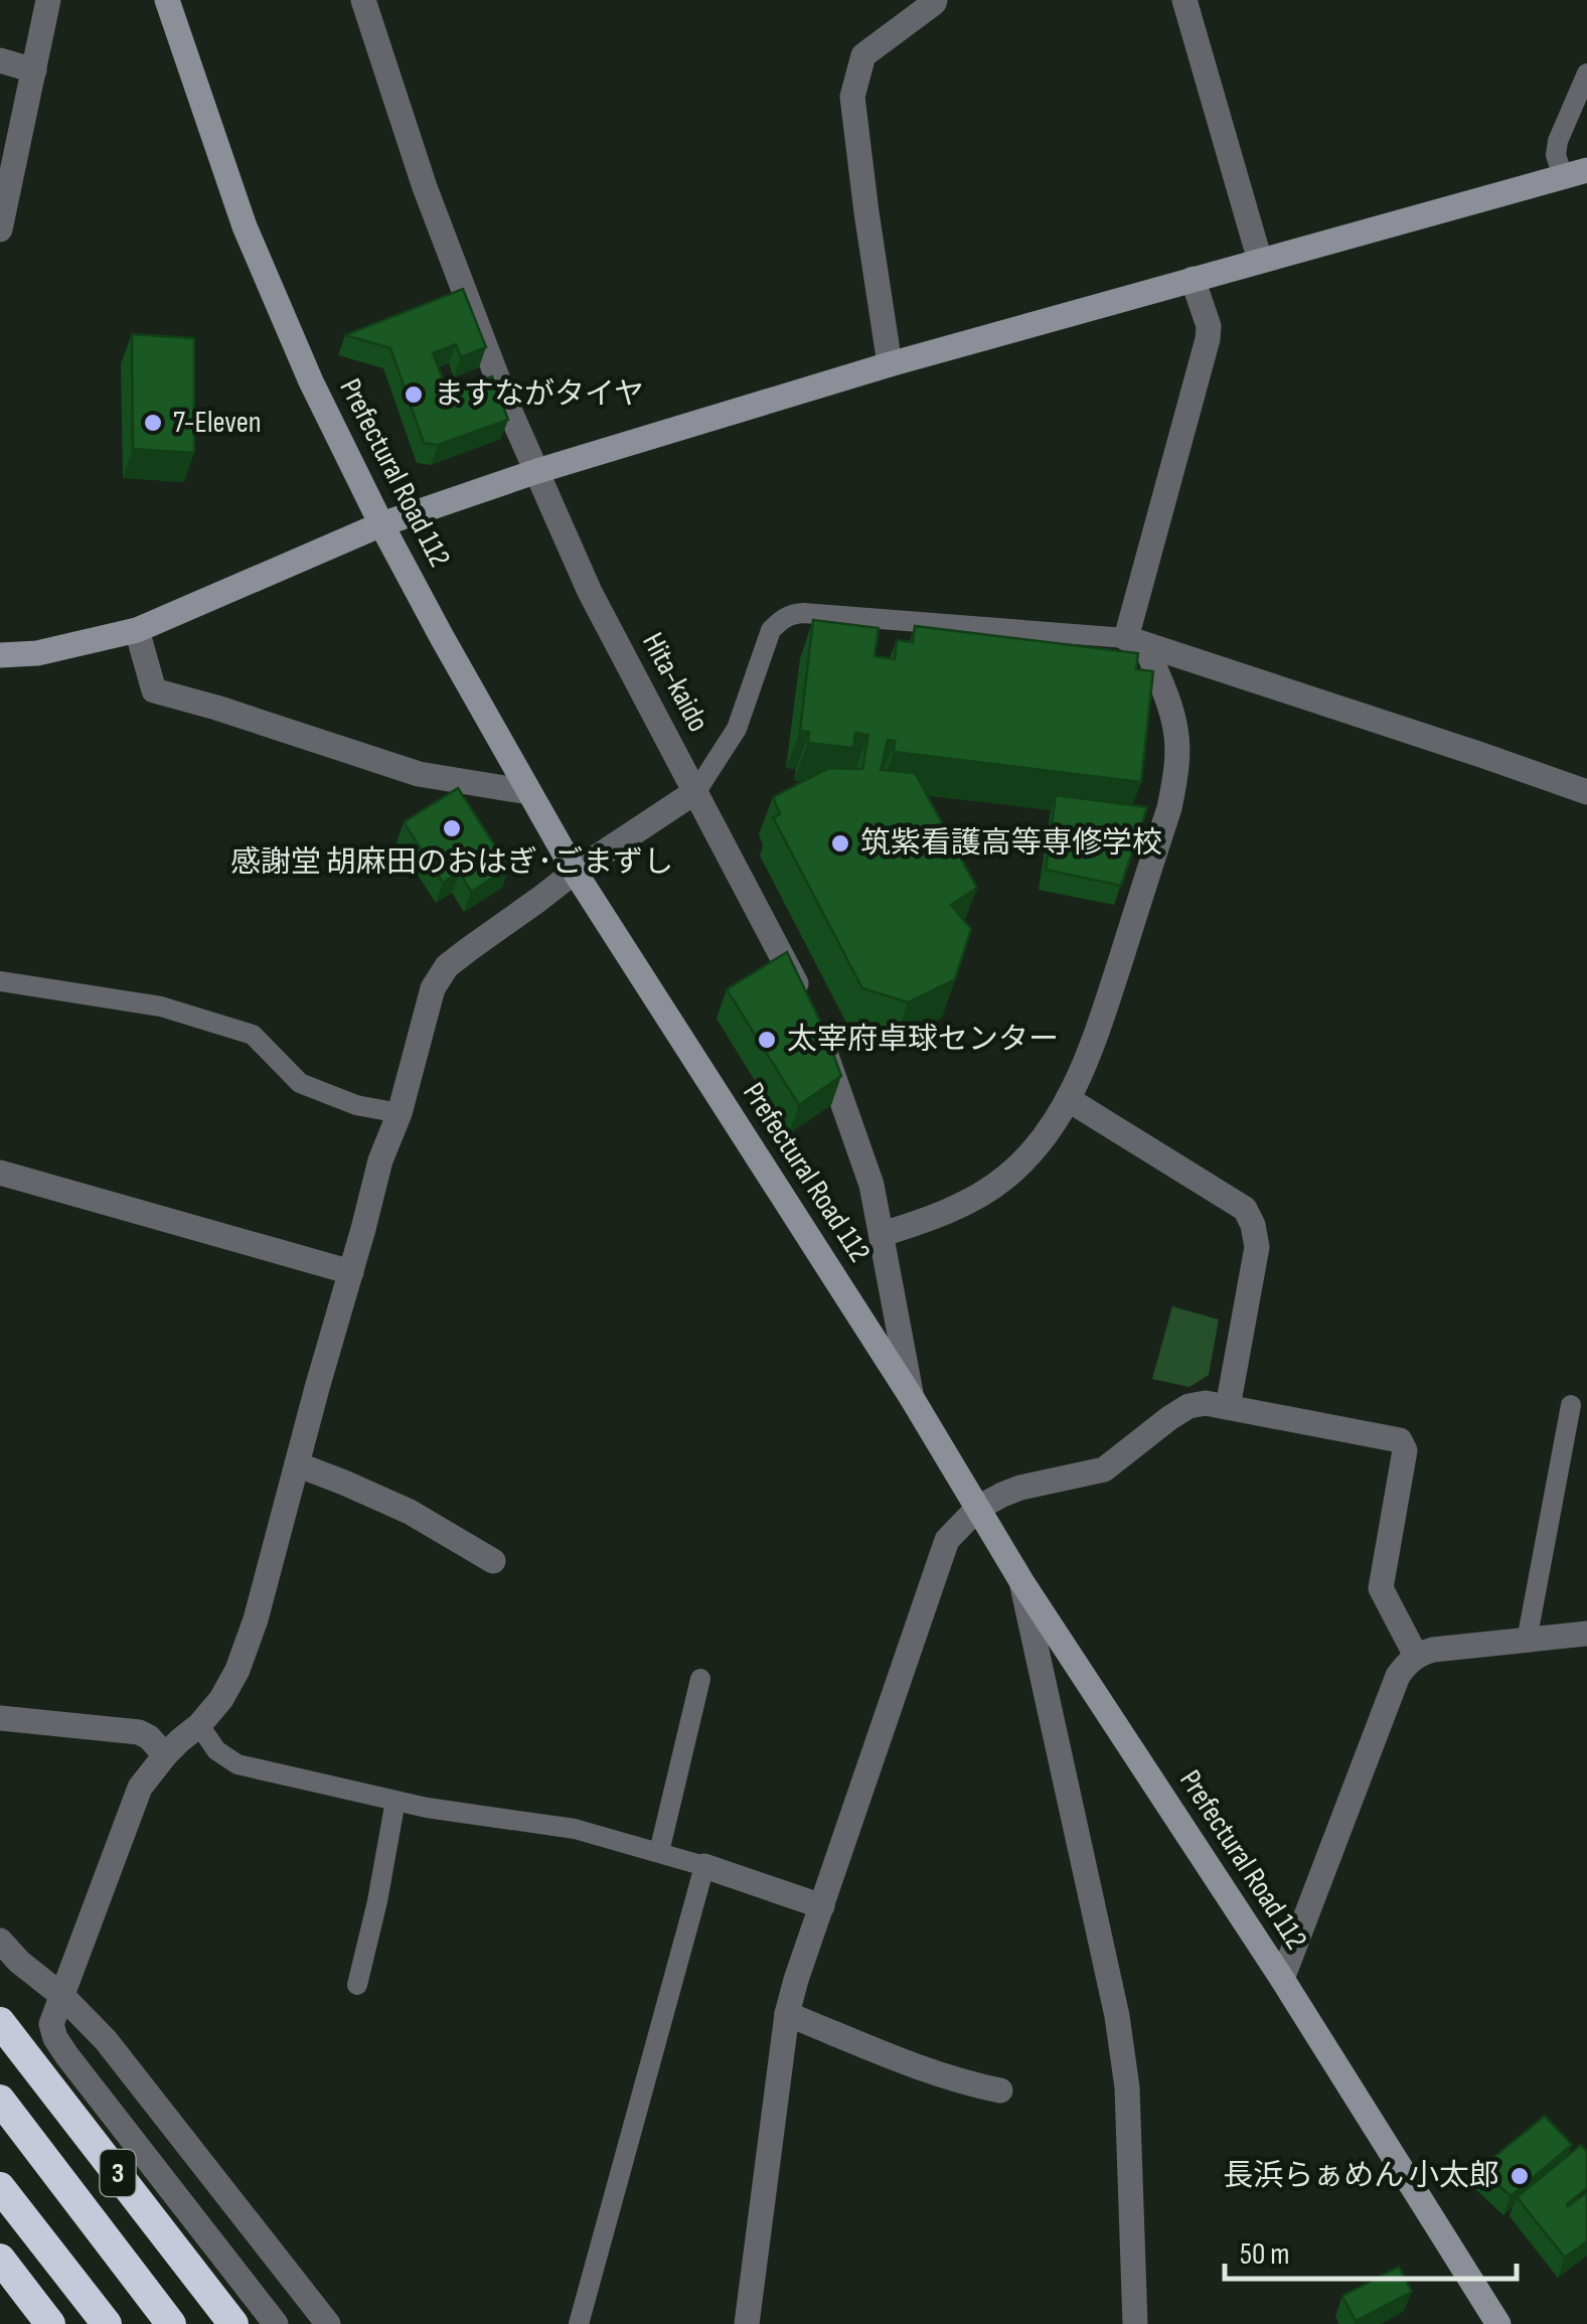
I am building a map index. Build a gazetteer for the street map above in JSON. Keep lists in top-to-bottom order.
{
  "streets": {
    "highway": ["3"],
    "main road": ["Prefectural Road 112"],
    "street": ["Hita-kaido"]
  },
  "places": [
    "ますながタイヤ",
    "7-Eleven",
    "感謝堂 胡麻田のおはぎ･ごまずし",
    "筑紫看護高等専修学校",
    "太宰府卓球センター",
    "長浜らぁめん 小太郎"
  ],
  "scale_bar": "50 m"
}
